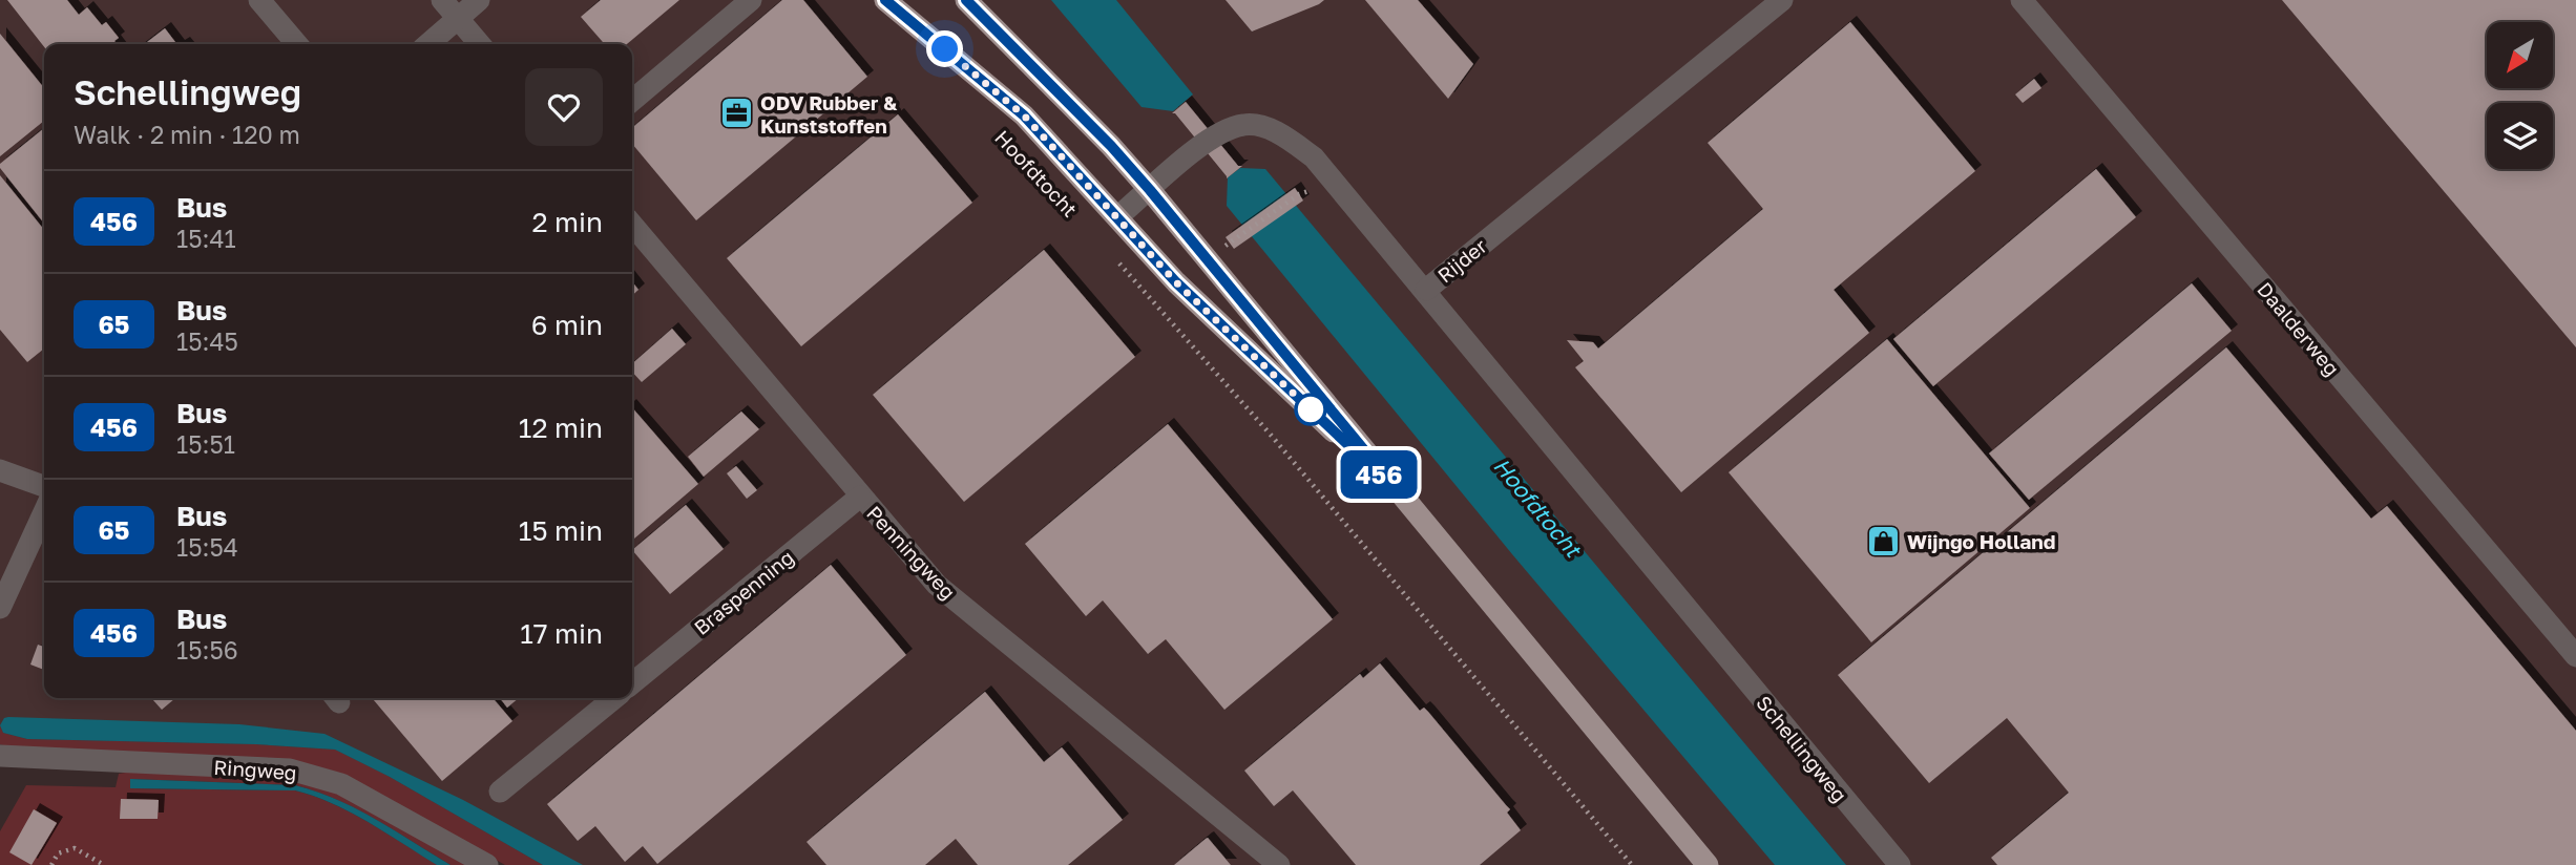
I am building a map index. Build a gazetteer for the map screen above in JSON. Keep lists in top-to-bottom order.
{
  "streets": {
    "main road": ["Hoofdtocht"],
    "street": [
      "Rijder",
      "Daalderweg",
      "Penningweg",
      "Braspenning",
      "Schellingweg",
      "Ringweg"
    ]
  },
  "crossings": [
    ["Hoofdtocht", "Rijder"],
    ["Rijder", "Schellingweg"],
    ["Penningweg", "Braspenning"]
  ],
  "water": ["Hoofdtocht"],
  "places": {
    "office": ["ODV Rubber & Kunststoffen"],
    "shop": ["Wijngo Holland"]
  },
  "lines": ["bus line 456"],
  "north": "bottom left",
  "page": {
    "on_map": "456",
    "heading": ["Schellingweg", "Walk · 2 min · 120 m"],
    "list": [
      {
        "mark": "456",
        "name": "Bus",
        "note": "15:41",
        "value": "2 min"
      },
      {
        "mark": "65",
        "name": "Bus",
        "note": "15:45",
        "value": "6 min"
      },
      {
        "mark": "456",
        "name": "Bus",
        "note": "15:51",
        "value": "12 min"
      },
      {
        "mark": "65",
        "name": "Bus",
        "note": "15:54",
        "value": "15 min"
      },
      {
        "mark": "456",
        "name": "Bus",
        "note": "15:56",
        "value": "17 min"
      }
    ]
  }
}
